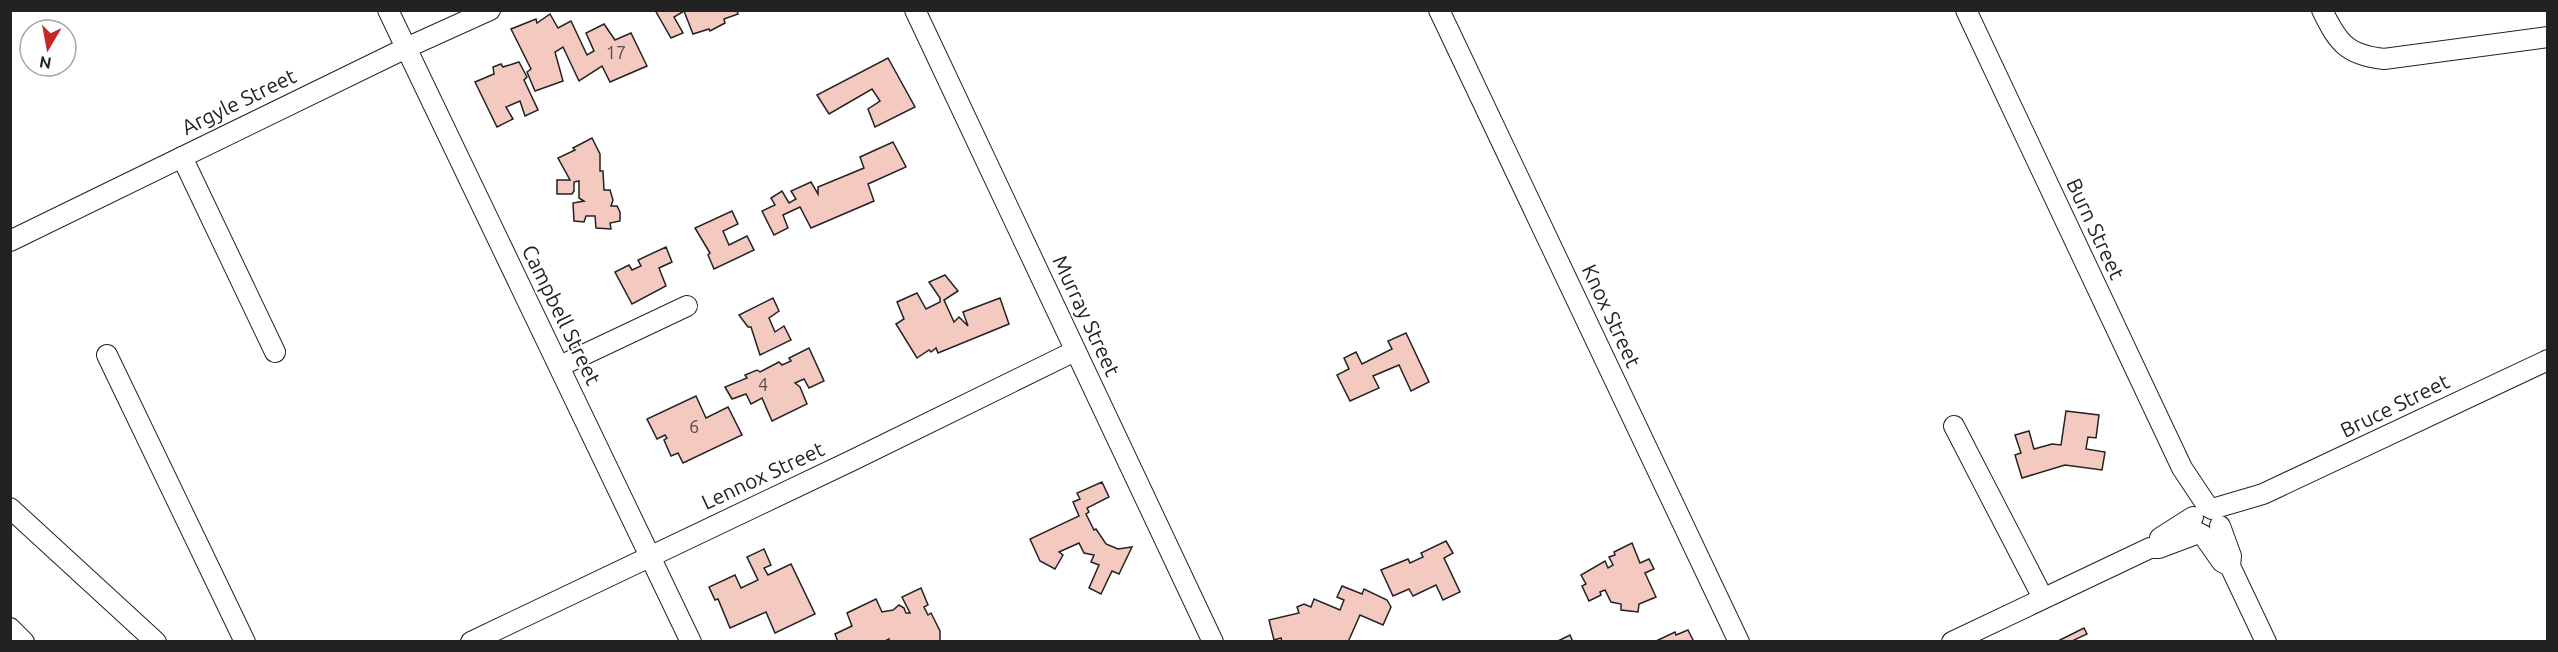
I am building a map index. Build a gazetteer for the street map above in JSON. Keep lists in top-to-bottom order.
{
  "streets": {
    "street": [
      "Argyle Street",
      "Burn Street",
      "Campbell Street",
      "Murray Street",
      "Knox Street",
      "Bruce Street",
      "Lennox Street"
    ]
  },
  "crossings": [
    ["Argyle Street", "Campbell Street"],
    ["Burn Street", "Bruce Street"],
    ["Campbell Street", "Lennox Street"],
    ["Murray Street", "Lennox Street"]
  ],
  "house_numbers": ["17", "4", "6"],
  "north": "bottom"
}
